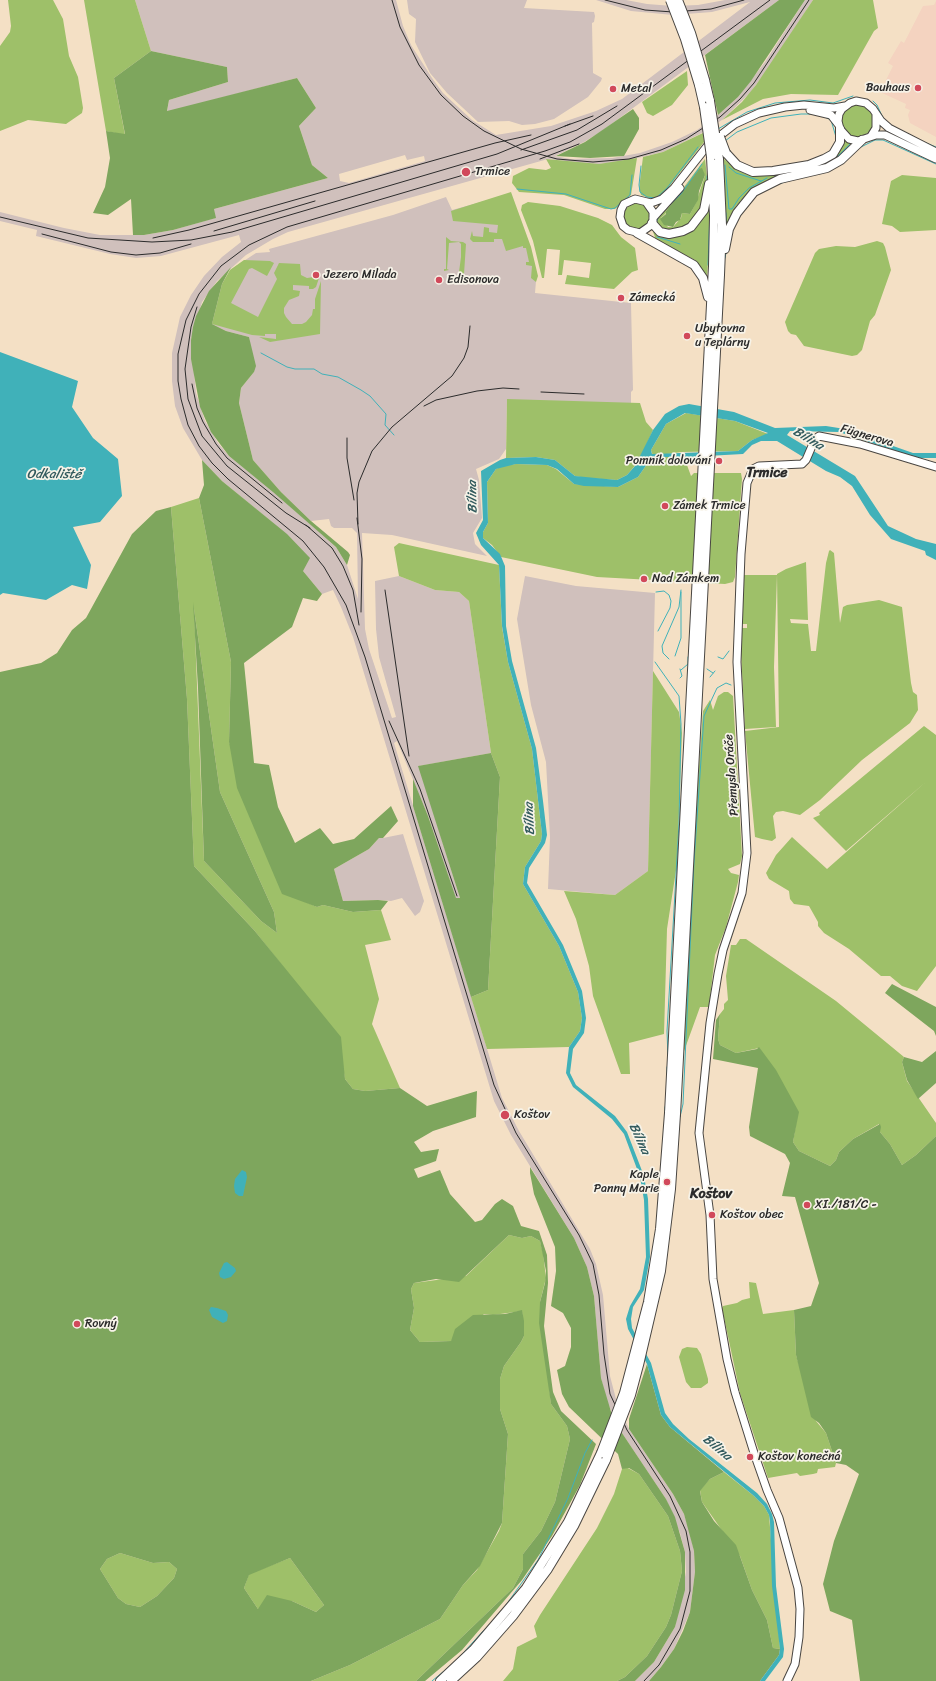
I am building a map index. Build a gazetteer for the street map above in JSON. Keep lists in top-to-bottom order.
{
  "streets": {
    "main road": ["Fügnerova", "Přemysla Oráče"]
  },
  "crossings": [
    ["Fügnerova", "Přemysla Oráče"]
  ],
  "districts": ["Trmice", "Koštov"],
  "water": ["Bílina", "Odkaliště"],
  "places": [
    "Bauhaus",
    "Metal",
    "Trmice",
    "Jezero Milada",
    "Edisonova",
    "Zámecká",
    "Ubytovna u Teplárny",
    "Pomník dolování",
    "Zámek Trmice",
    "Nad Zámkem",
    "Koštov",
    "Kaple Panny Marie",
    "XI./181/C -",
    "Koštov obec",
    "Rovný",
    "Koštov konečná"
  ]
}
